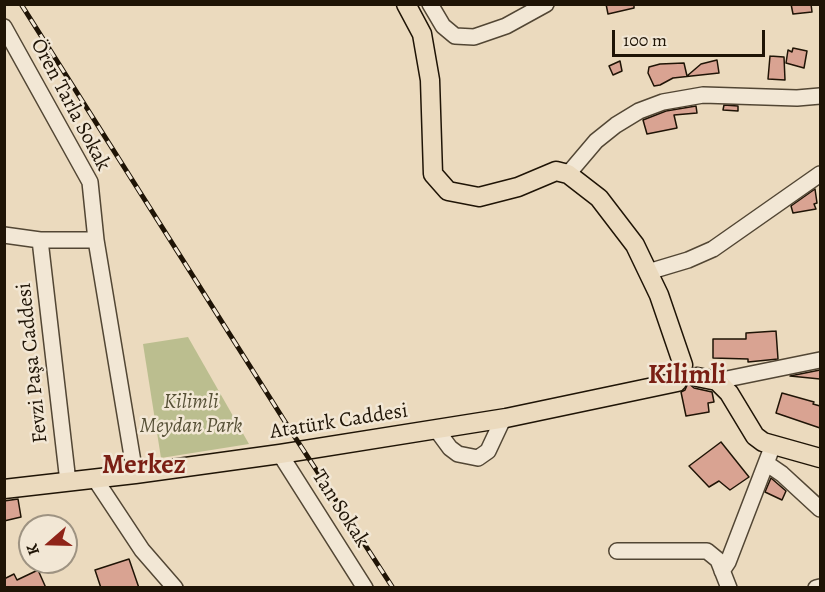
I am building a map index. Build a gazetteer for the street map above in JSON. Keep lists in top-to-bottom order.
{
  "streets": {
    "main road": ["Atatürk Caddesi"],
    "street": ["Ören Tarla Sokak", "Fevzi Paşa Caddesi", "Tan Sokak"]
  },
  "crossings": [
    ["Ören Tarla Sokak", "Atatürk Caddesi"],
    ["Fevzi Paşa Caddesi", "Atatürk Caddesi"],
    ["Atatürk Caddesi", "Tan Sokak"]
  ],
  "districts": ["Kilimli", "Merkez"],
  "parks": ["Kilimli Meydan Park"],
  "scale_bar": "100 m",
  "north": "left"
}
